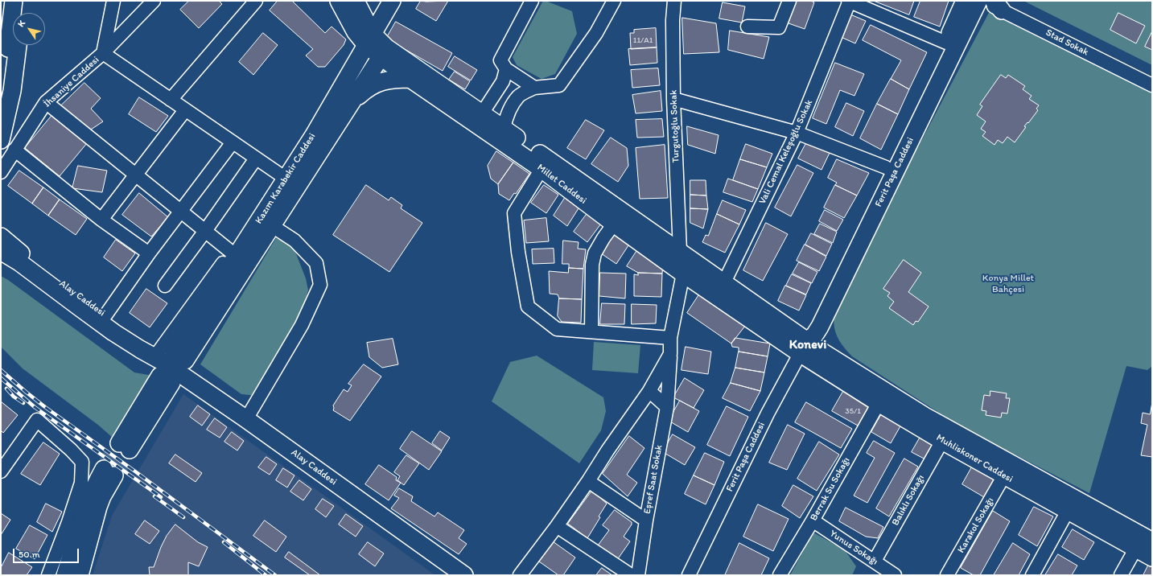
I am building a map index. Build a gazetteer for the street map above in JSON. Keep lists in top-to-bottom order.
{
  "streets": {
    "main road": [
      "Ferit Paşa Caddesi",
      "Kazım Karabekir Caddesi",
      "Millet Caddesi",
      "Alay Caddesi",
      "Muhliskoner Caddesi"
    ],
    "street": [
      "Stad Sokak",
      "İhsaniye Caddesi",
      "Turgutoğlu Sokak",
      "Vali Cemal Keleşoğlu Sokak",
      "Eşref Saat Sokak",
      "Berrak Su Sokağı",
      "Balıklı Sokağı",
      "Karakol Sokağı",
      "Yunus Sokağı"
    ]
  },
  "crossings": [
    ["Turgutoğlu Sokak", "Millet Caddesi"],
    ["Vali Cemal Keleşoğlu Sokak", "Millet Caddesi"],
    ["Ferit Paşa Caddesi", "Millet Caddesi"],
    ["Ferit Paşa Caddesi", "Muhliskoner Caddesi"],
    ["Kazım Karabekir Caddesi", "Millet Caddesi"],
    ["Kazım Karabekir Caddesi", "Alay Caddesi"],
    ["Millet Caddesi", "Muhliskoner Caddesi"],
    ["Millet Caddesi", "Eşref Saat Sokak"],
    ["Muhliskoner Caddesi", "Berrak Su Sokağı"],
    ["Muhliskoner Caddesi", "Balıklı Sokağı"],
    ["Muhliskoner Caddesi", "Karakol Sokağı"],
    ["Berrak Su Sokağı", "Yunus Sokağı"],
    ["Balıklı Sokağı", "Yunus Sokağı"]
  ],
  "districts": ["Konevi"],
  "parks": ["Konya Millet Bahçesi"],
  "house_numbers": ["11/A1", "35/1"],
  "scale_bar": "50 m",
  "north": "top left"
}
